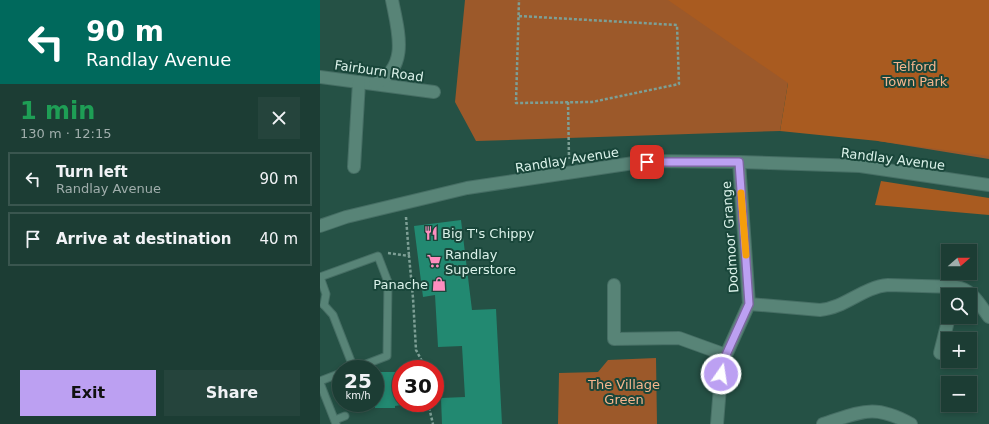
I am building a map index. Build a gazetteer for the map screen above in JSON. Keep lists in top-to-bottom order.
{
  "streets": {
    "street": ["Fairburn Road", "Randlay Avenue", "Dodmoor Grange"]
  },
  "crossings": [
    ["Randlay Avenue", "Dodmoor Grange"]
  ],
  "parks": ["Telford Town Park", "The Village Green"],
  "places": {
    "restaurant": ["Big T's Chippy"],
    "supermarket": ["Randlay Superstore"],
    "shop": ["Panache"]
  },
  "north": "right",
  "page": {
    "turn": ["90 m", "Randlay Avenue"],
    "heading": ["1 min", "130 m · 12:15"],
    "list": [
      {
        "name": "Turn left",
        "note": "Randlay Avenue",
        "value": "90 m"
      },
      {
        "name": "Arrive at destination",
        "value": "40 m"
      }
    ],
    "map_buttons": ["+", "−"],
    "speed": "25 km/h",
    "limit": "30",
    "buttons": ["Exit", "Share"]
  }
}
